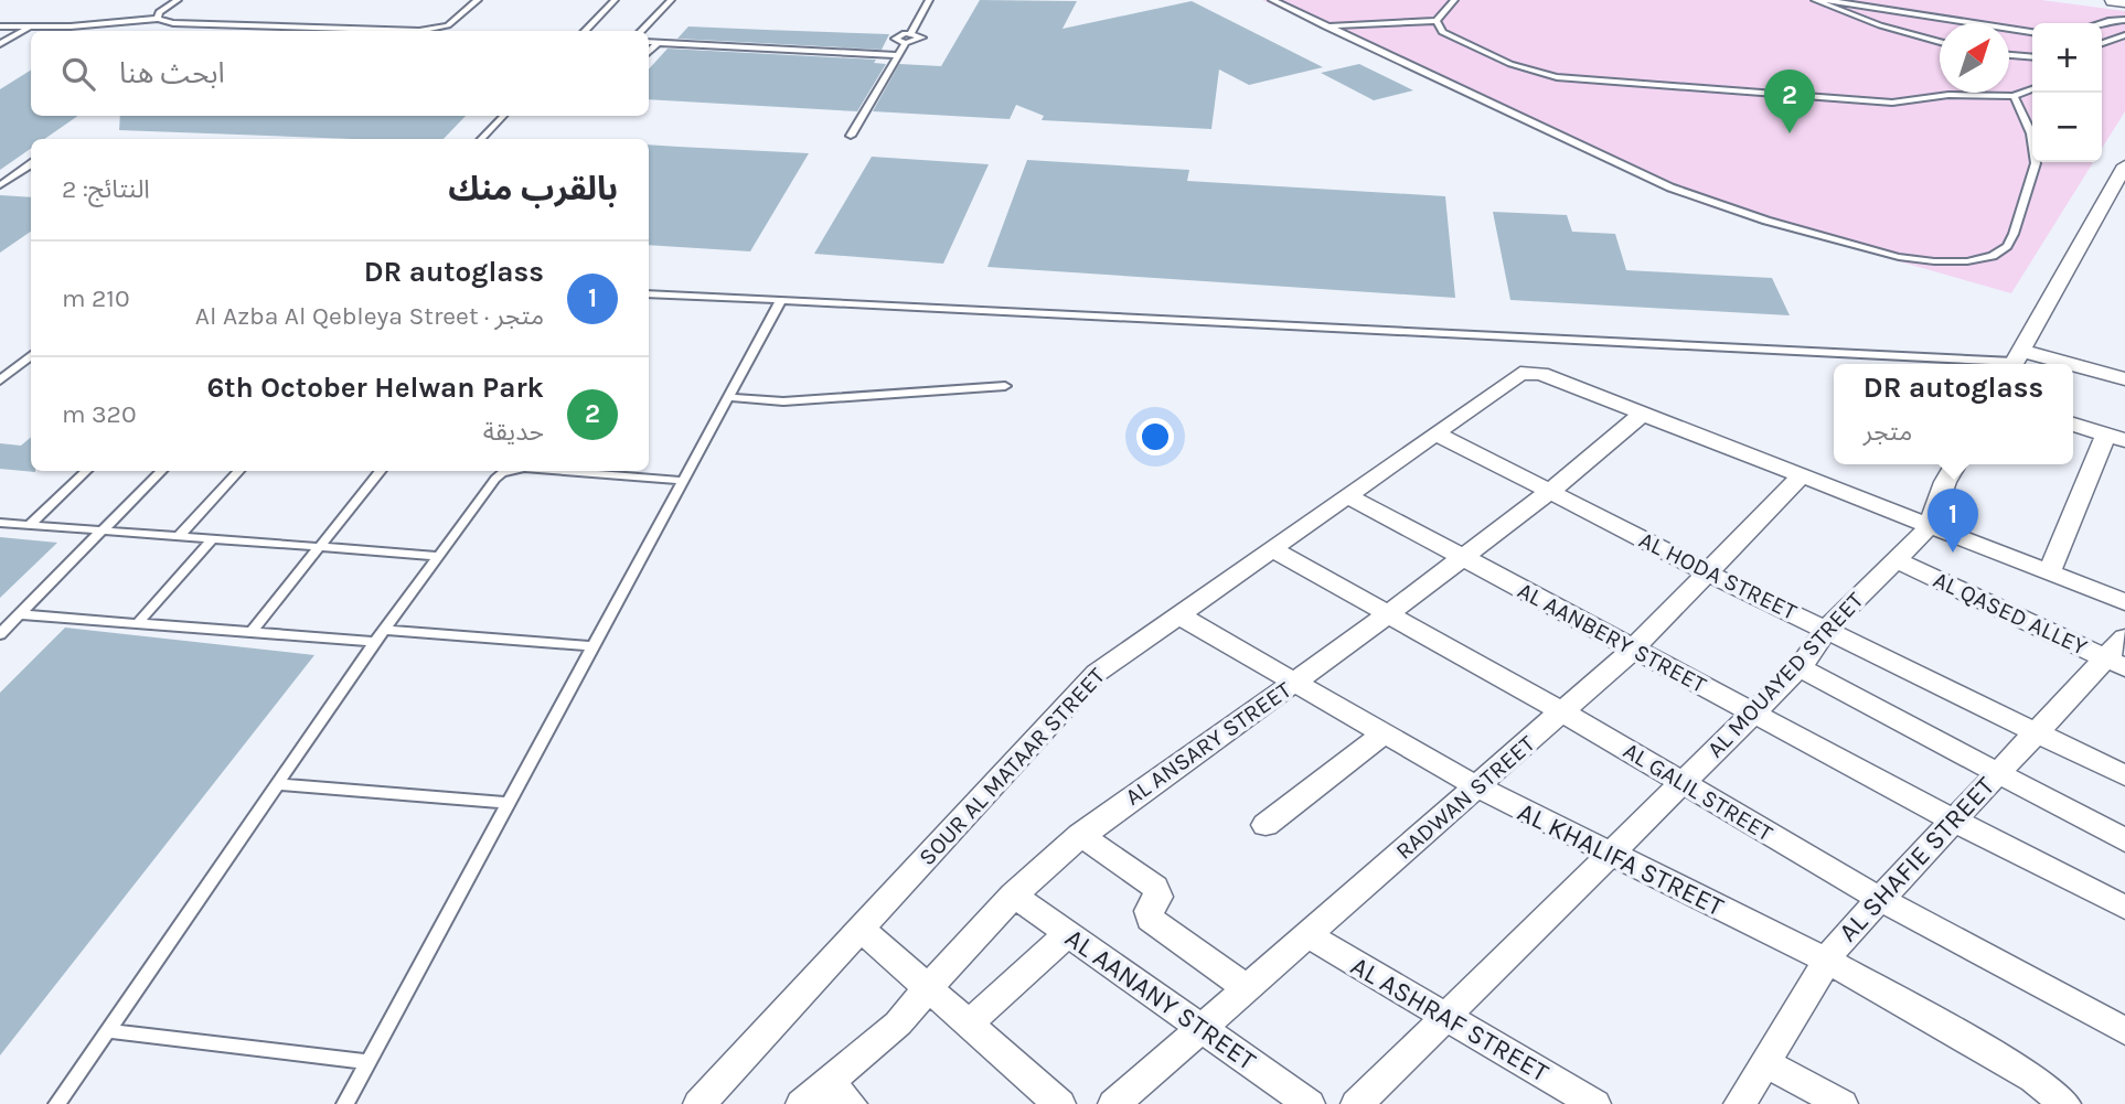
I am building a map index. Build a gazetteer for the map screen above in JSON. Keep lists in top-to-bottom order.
{
  "streets": {
    "street": [
      "AL HODA STREET",
      "AL QASED ALLEY",
      "AL AANBERY STREET",
      "AL MOUAYED STREET",
      "AL ANSARY STREET",
      "SOUR AL MATAAR STREET",
      "AL GALIL STREET",
      "RADWAN STREET",
      "AL KHALIFA STREET",
      "AL SHAFIE STREET",
      "AL AANANY STREET",
      "AL ASHRAF STREET"
    ]
  },
  "crossings": [
    ["AL HODA STREET", "AL MOUAYED STREET"],
    ["AL HODA STREET", "AL ANSARY STREET"],
    ["AL HODA STREET", "SOUR AL MATAAR STREET"],
    ["AL HODA STREET", "RADWAN STREET"],
    ["AL HODA STREET", "AL SHAFIE STREET"],
    ["AL QASED ALLEY", "AL MOUAYED STREET"],
    ["AL QASED ALLEY", "AL SHAFIE STREET"],
    ["AL AANBERY STREET", "AL MOUAYED STREET"],
    ["AL AANBERY STREET", "AL ANSARY STREET"],
    ["AL AANBERY STREET", "SOUR AL MATAAR STREET"],
    ["AL AANBERY STREET", "RADWAN STREET"],
    ["AL AANBERY STREET", "AL SHAFIE STREET"],
    ["AL MOUAYED STREET", "AL GALIL STREET"],
    ["AL MOUAYED STREET", "AL KHALIFA STREET"],
    ["AL MOUAYED STREET", "AL ASHRAF STREET"],
    ["AL ANSARY STREET", "SOUR AL MATAAR STREET"],
    ["AL ANSARY STREET", "AL GALIL STREET"],
    ["AL ANSARY STREET", "AL KHALIFA STREET"],
    ["AL ANSARY STREET", "AL AANANY STREET"],
    ["SOUR AL MATAAR STREET", "AL GALIL STREET"],
    ["SOUR AL MATAAR STREET", "AL KHALIFA STREET"],
    ["AL GALIL STREET", "RADWAN STREET"],
    ["AL GALIL STREET", "AL SHAFIE STREET"],
    ["RADWAN STREET", "AL KHALIFA STREET"],
    ["RADWAN STREET", "AL AANANY STREET"],
    ["RADWAN STREET", "AL ASHRAF STREET"],
    ["AL KHALIFA STREET", "AL SHAFIE STREET"]
  ],
  "north": "top right",
  "page": {
    "map_buttons": ["+", "−"],
    "search": "ابحث هنا",
    "pins": ["2", "1"],
    "heading": ["بالقرب منك", "النتائج: 2"],
    "list": [
      {
        "mark": "1",
        "name": "DR autoglass",
        "note": "متجر · Al Azba Al Qebleya Street",
        "value": "210 m"
      },
      {
        "mark": "2",
        "name": "6th October Helwan Park",
        "note": "حديقة",
        "value": "320 m"
      }
    ],
    "popup": ["DR autoglass", "متجر"]
  }
}
